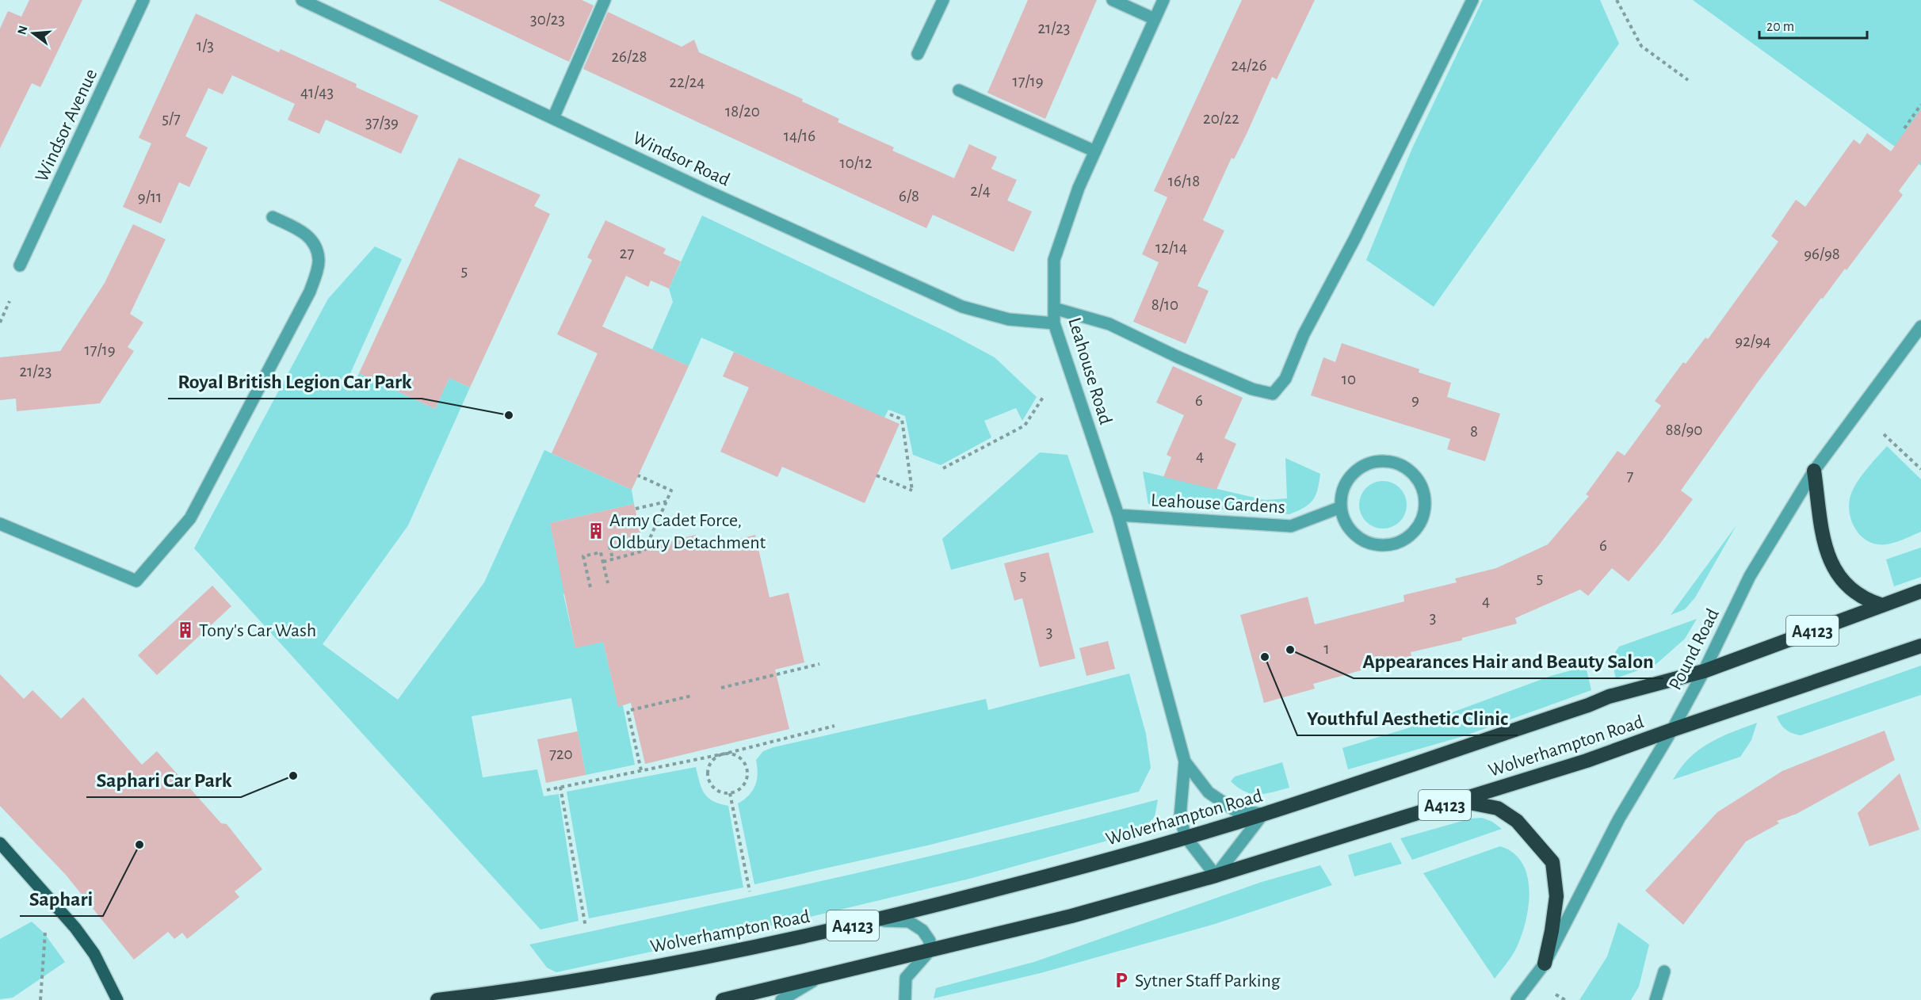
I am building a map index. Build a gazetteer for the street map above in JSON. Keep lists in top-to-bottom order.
{
  "streets": {
    "highway": ["A4123", "Wolverhampton Road"],
    "street": [
      "Windsor Avenue",
      "Windsor Road",
      "Leahouse Road",
      "Leahouse Gardens",
      "Pound Road"
    ]
  },
  "crossings": [
    ["Windsor Road", "Leahouse Road"],
    ["Leahouse Road", "Leahouse Gardens"],
    ["Leahouse Road", "Wolverhampton Road"],
    ["Pound Road", "Wolverhampton Road"]
  ],
  "places": {
    "other": [
      "Royal British Legion Car Park",
      "Appearances Hair and Beauty Salon",
      "Youthful Aesthetic Clinic",
      "Saphari Car Park",
      "Saphari"
    ],
    "building": ["Army Cadet Force, Oldbury Detachment", "Tony's Car Wash"],
    "parking": ["Sytner Staff Parking"]
  },
  "house_numbers": [
    "30/23",
    "21/23",
    "1/3",
    "26/28",
    "24/26",
    "17/19",
    "22/24",
    "41/43",
    "18/20",
    "5/7",
    "20/22",
    "37/39",
    "14/16",
    "10/12",
    "16/18",
    "2/4",
    "6/8",
    "9/11",
    "12/14",
    "27",
    "96/98",
    "5",
    "8/10",
    "92/94",
    "17/19",
    "21/23",
    "10",
    "9",
    "6",
    "88/90",
    "8",
    "4",
    "7",
    "6",
    "5",
    "5",
    "4",
    "3",
    "3",
    "1",
    "720"
  ],
  "scale_bar": "20 m",
  "north": "left"
}
